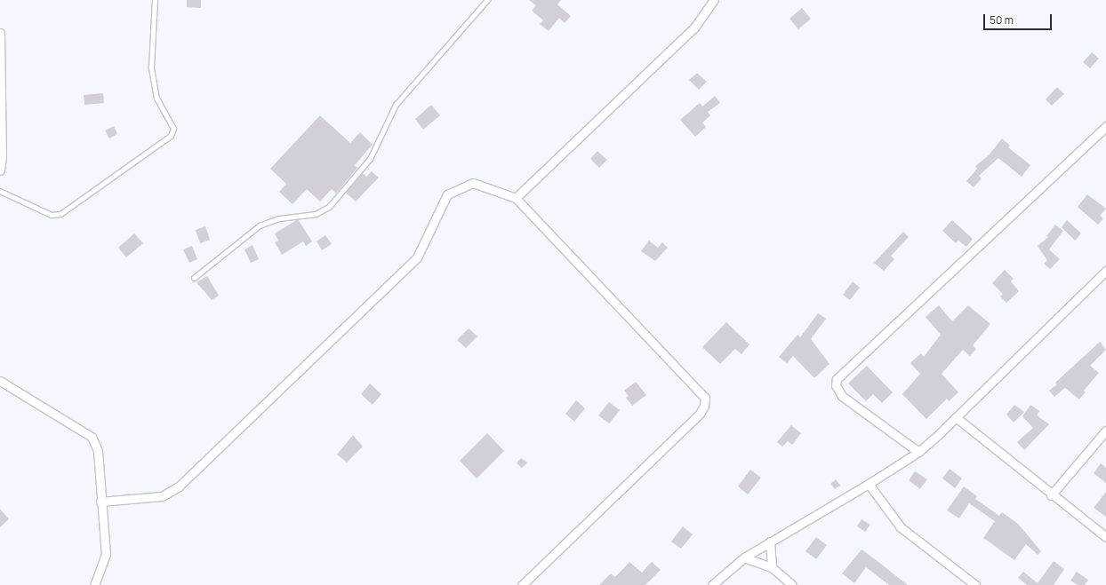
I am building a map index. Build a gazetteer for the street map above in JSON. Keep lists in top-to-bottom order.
{
  "scale_bar": "50 m"
}
